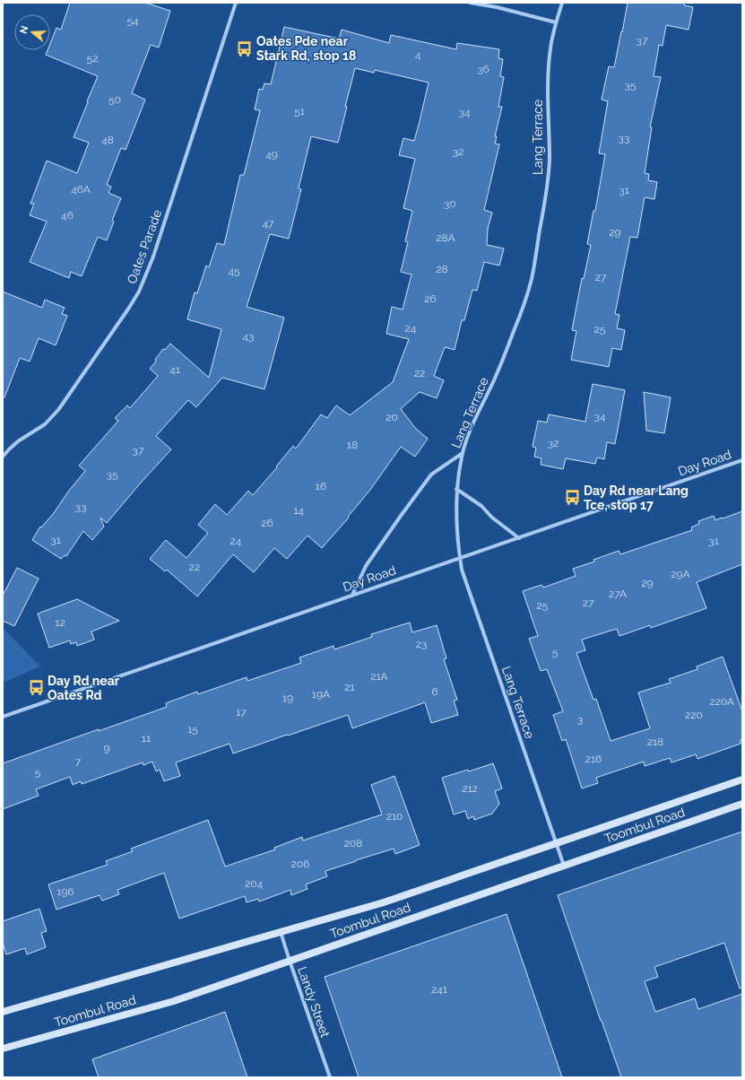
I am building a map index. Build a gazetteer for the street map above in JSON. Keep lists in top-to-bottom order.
{
  "streets": {
    "main road": ["Toombul Road"],
    "street": [
      "Lang Terrace",
      "Oates Parade",
      "Day Road",
      "Landy Street"
    ]
  },
  "crossings": [
    ["Lang Terrace", "Day Road"],
    ["Lang Terrace", "Toombul Road"],
    ["Toombul Road", "Landy Street"]
  ],
  "places": {
    "bus stop": ["Oates Pde near Stark Rd, stop 18", "Day Rd near Lang Tce, stop 17", "Day Rd near Oates Rd"]
  },
  "house_numbers": [
    "54",
    "37",
    "4",
    "52",
    "36",
    "35",
    "50",
    "51",
    "34",
    "33",
    "48",
    "32",
    "49",
    "46A",
    "31",
    "30",
    "46",
    "47",
    "29",
    "28A",
    "28",
    "45",
    "27",
    "26",
    "24",
    "25",
    "43",
    "41",
    "22",
    "34",
    "20",
    "32",
    "18",
    "37",
    "35",
    "16",
    "33",
    "14",
    "26",
    "31",
    "24",
    "31",
    "22",
    "29A",
    "29",
    "27A",
    "27",
    "25",
    "12",
    "23",
    "5",
    "21A",
    "21",
    "6",
    "19A",
    "19",
    "220A",
    "17",
    "220",
    "3",
    "15",
    "11",
    "218",
    "9",
    "216",
    "7",
    "5",
    "212",
    "210",
    "208",
    "206",
    "204",
    "196",
    "241"
  ],
  "north": "left"
}
